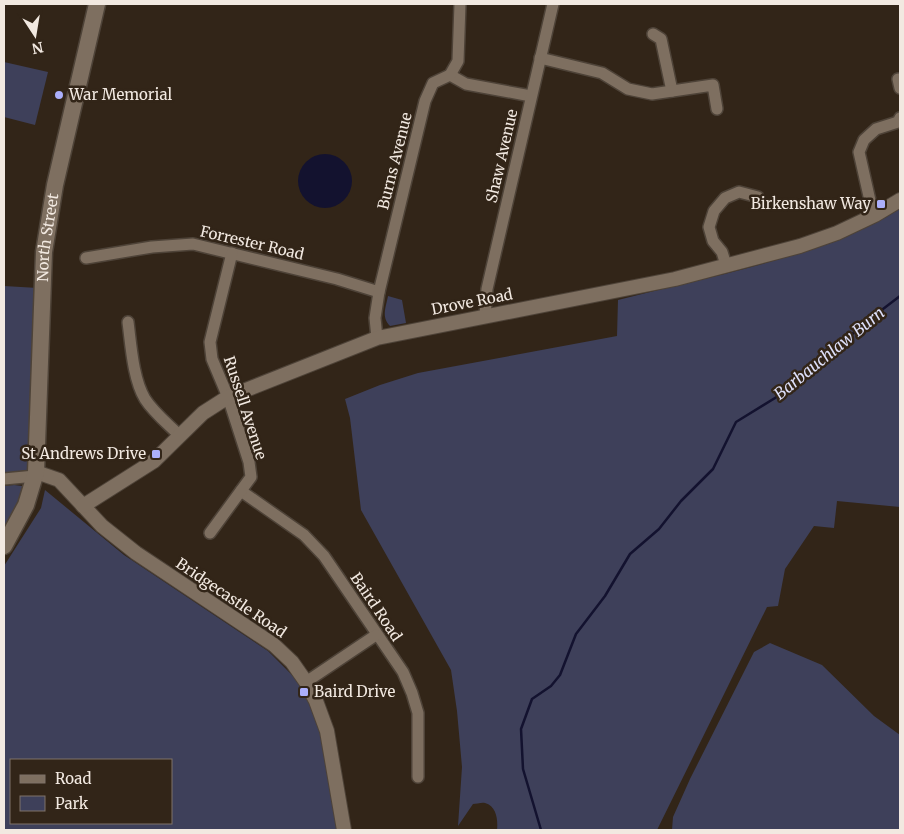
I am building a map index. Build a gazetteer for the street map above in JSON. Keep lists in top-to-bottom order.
{
  "streets": {
    "main road": ["North Street"],
    "street": [
      "Shaw Avenue",
      "Burns Avenue",
      "Forrester Road",
      "Drove Road",
      "Russell Avenue",
      "Bridgecastle Road",
      "Baird Road"
    ]
  },
  "crossings": [
    ["Shaw Avenue", "Drove Road"],
    ["Burns Avenue", "Forrester Road"],
    ["Burns Avenue", "Drove Road"],
    ["North Street", "Bridgecastle Road"],
    ["Forrester Road", "Russell Avenue"],
    ["Drove Road", "Russell Avenue"],
    ["Drove Road", "Bridgecastle Road"],
    ["Russell Avenue", "Baird Road"]
  ],
  "water": ["Barbauchlaw Burn"],
  "places": {
    "other": ["War Memorial"],
    "transit": ["Birkenshaw Way", "St Andrews Drive", "Baird Drive"]
  },
  "legend": ["Road", "Park"],
  "north": "bottom"
}
